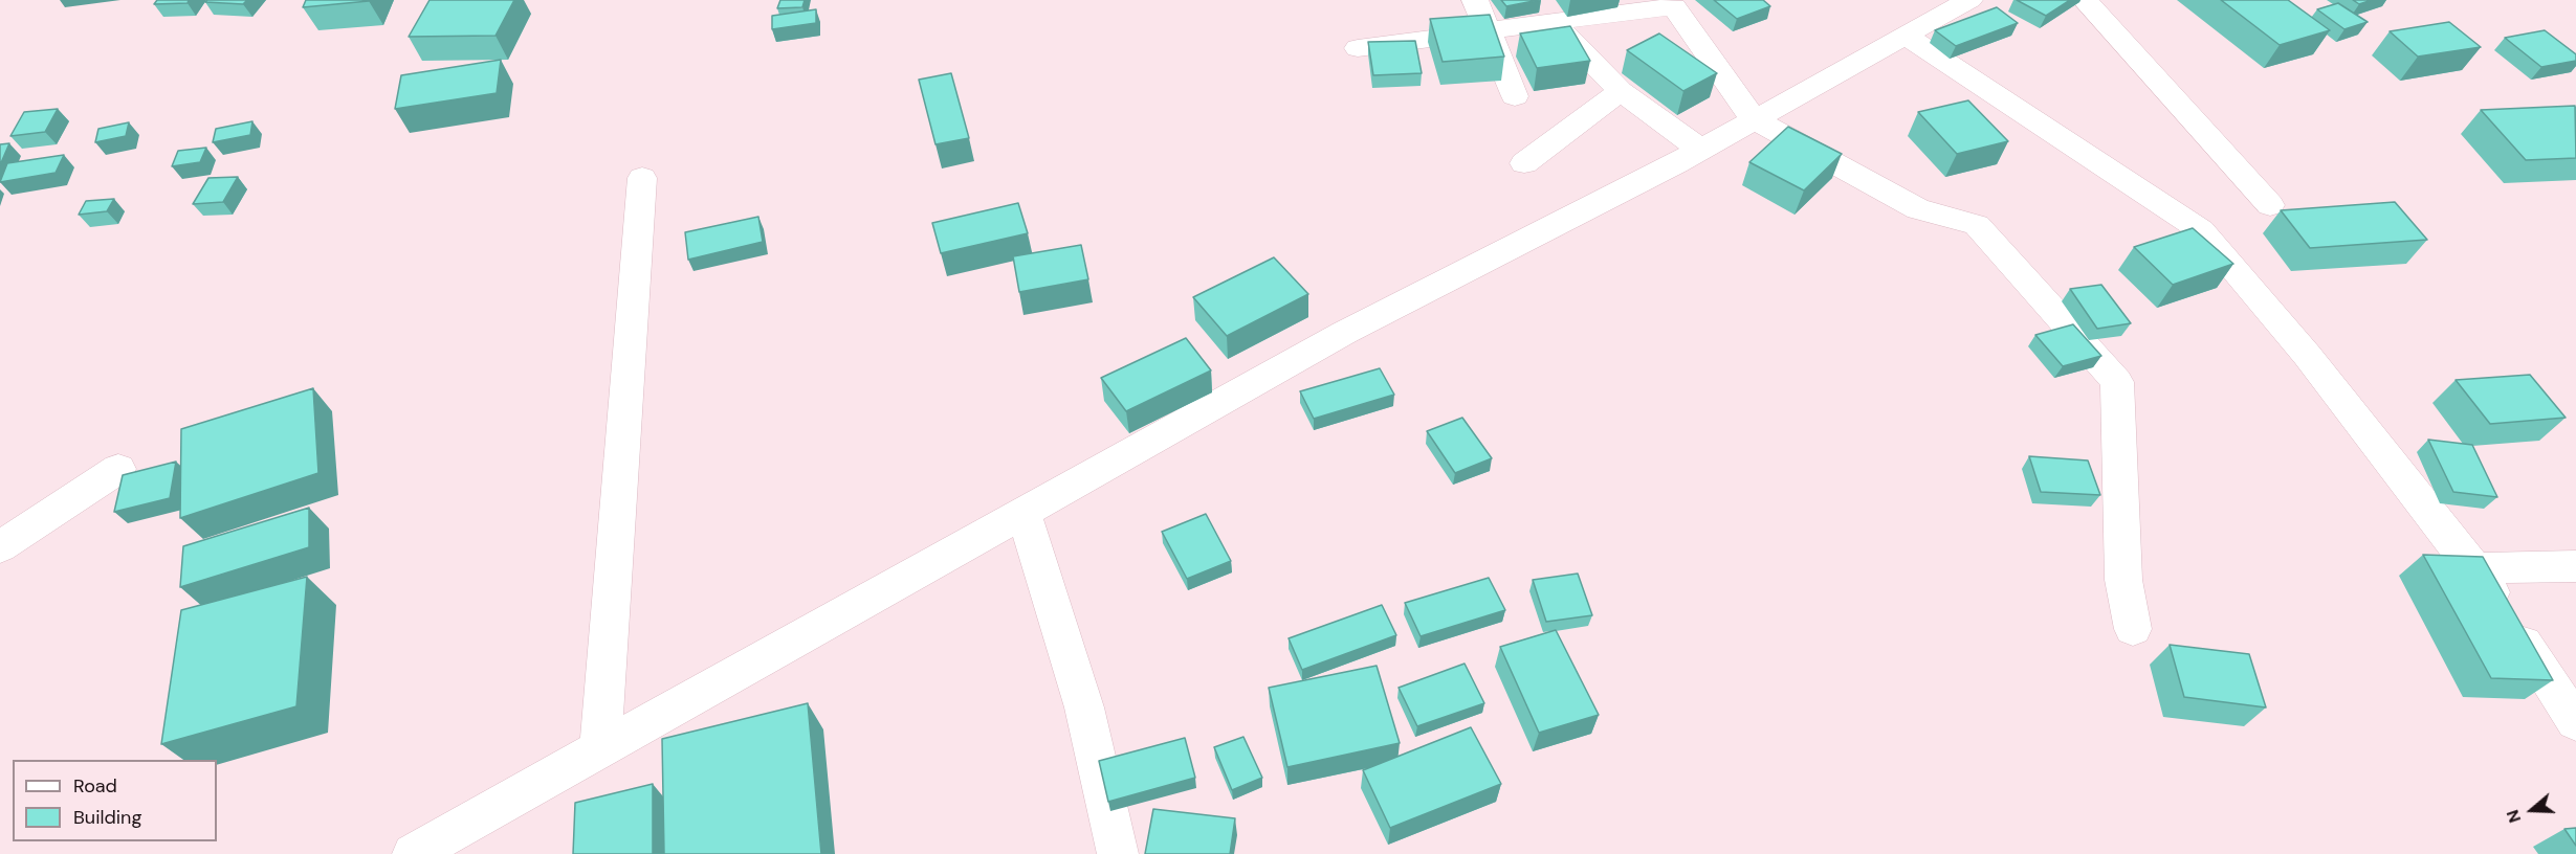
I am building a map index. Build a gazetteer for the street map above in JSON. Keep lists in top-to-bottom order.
{
  "legend": ["Road", "Building"],
  "north": "left"
}
